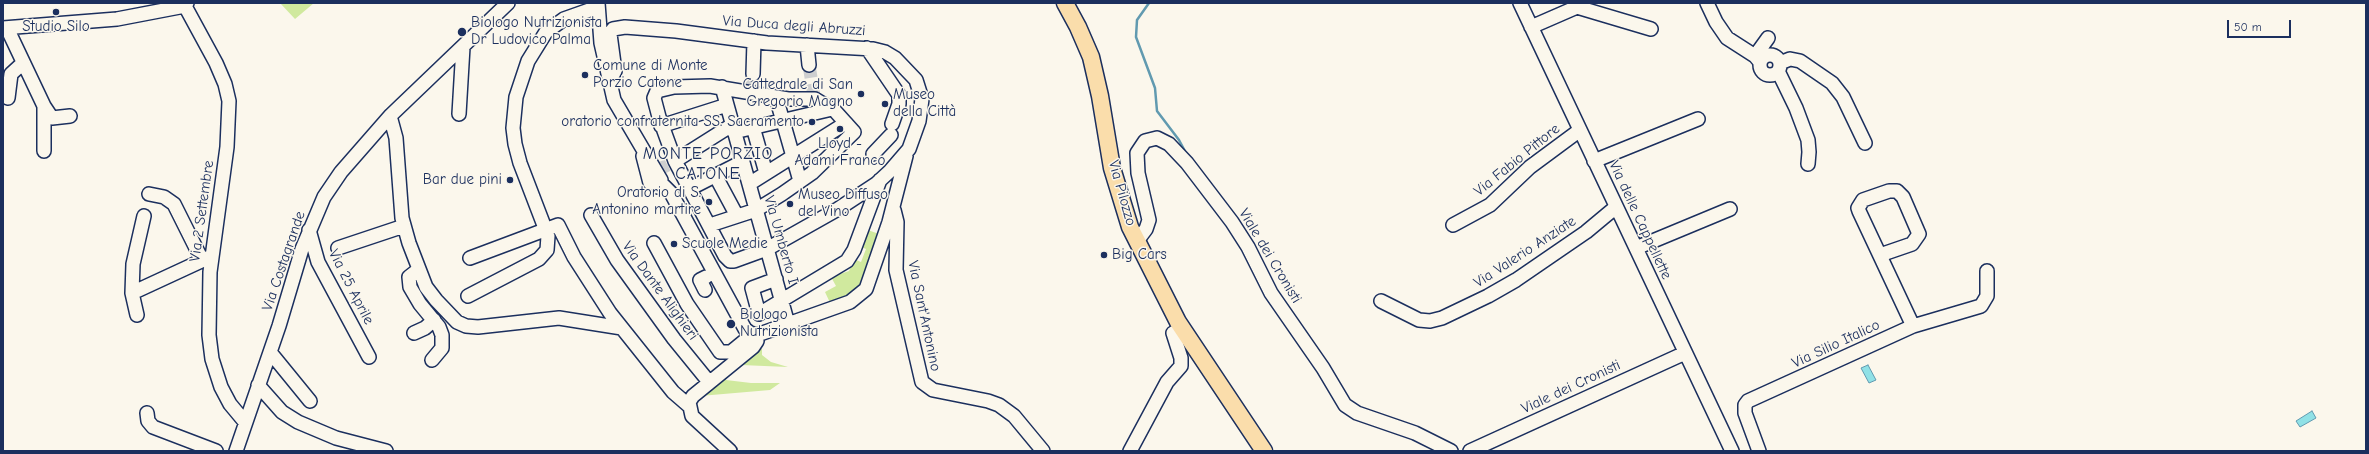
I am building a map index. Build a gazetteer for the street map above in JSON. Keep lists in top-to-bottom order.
{
  "streets": {
    "main road": ["Via Pilozzo"],
    "street": [
      "Via Duca degli Abruzzi",
      "Via Fabio Pittore",
      "Via 2 Settembre",
      "Via delle Cappellette",
      "Via Umberto I",
      "Via Valerio Anziate",
      "Viale dei Cronisti",
      "Via Costagrande",
      "Via 25 Aprile",
      "Via Dante Alighieri",
      "Via Sant'Antonino",
      "Via Silio Italico"
    ]
  },
  "crossings": [
    ["Via Duca degli Abruzzi", "Via Umberto I"],
    ["Via Fabio Pittore", "Via delle Cappellette"],
    ["Via Pilozzo", "Viale dei Cronisti"],
    ["Via 2 Settembre", "Via Costagrande"],
    ["Via delle Cappellette", "Via Valerio Anziate"],
    ["Via delle Cappellette", "Viale dei Cronisti"],
    ["Via Costagrande", "Via 25 Aprile"]
  ],
  "districts": ["MONTE PORZIO CATONE"],
  "places": [
    "Studio Silo",
    "Biologo Nutrizionista Dr Ludovico Palma",
    "Comune di Monte Porzio Catone",
    "Cattedrale di San Gregorio Magno",
    "Museo della Città",
    "oratorio confraternita SS. Sacramento",
    "Lloyd - Adami Franco",
    "Bar due pini",
    "Oratorio di S. Antonino martire",
    "Museo Diffuso del Vino",
    "Scuole Medie",
    "Big Cars",
    "Biologo Nutrizionista"
  ],
  "scale_bar": "50 m"
}
